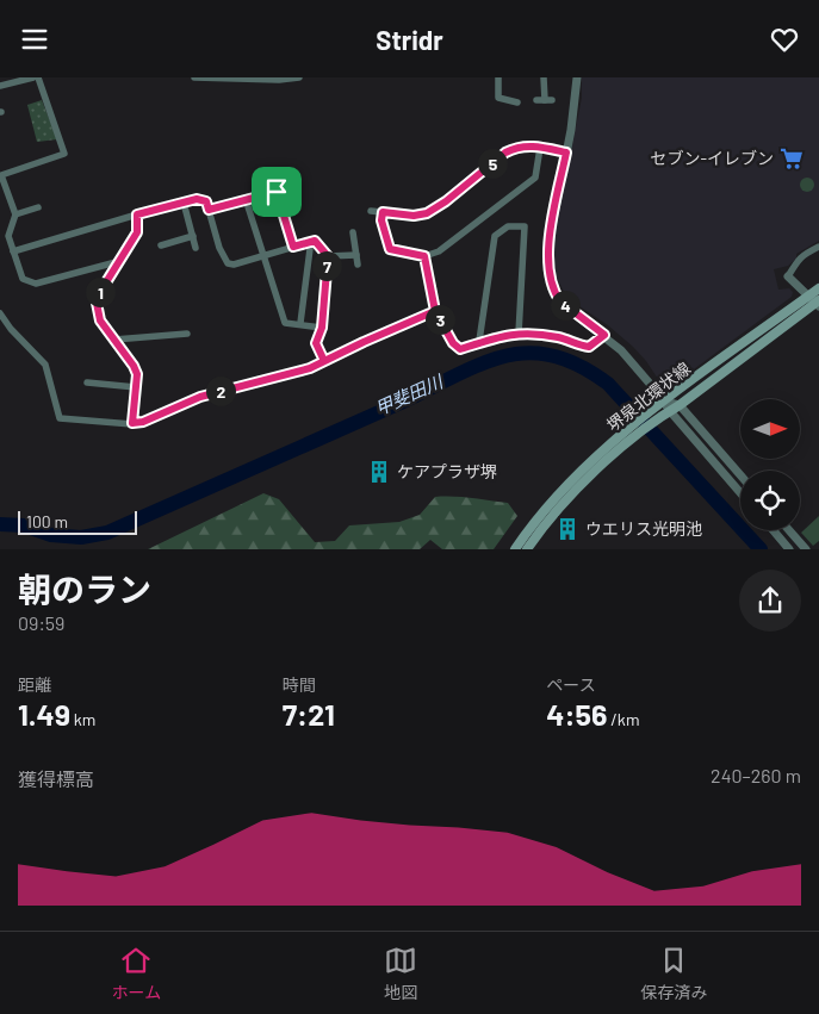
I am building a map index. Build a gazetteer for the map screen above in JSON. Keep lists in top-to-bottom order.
{
  "streets": {
    "main road": ["堺泉北環状線"]
  },
  "water": ["甲斐田川"],
  "places": {
    "supermarket": ["セブン-イレブン"],
    "building": ["ケアプラザ堺", "ウエリス光明池"]
  },
  "scale_bar": "100 m",
  "north": "right",
  "page": {
    "header": "Stridr",
    "pins": [
      "5",
      "7",
      "1",
      "4",
      "3",
      "2"
    ],
    "scale": "100 m",
    "heading": ["朝のラン", "09:59"],
    "stats": [
      ["距離", "1.49 km"],
      ["時間", "7:21"],
      ["ペース", "4:56 /km"]
    ],
    "chart": ["獲得標高", "240–260 m"],
    "tabs": ["ホーム", "地図", "保存済み"]
  }
}
